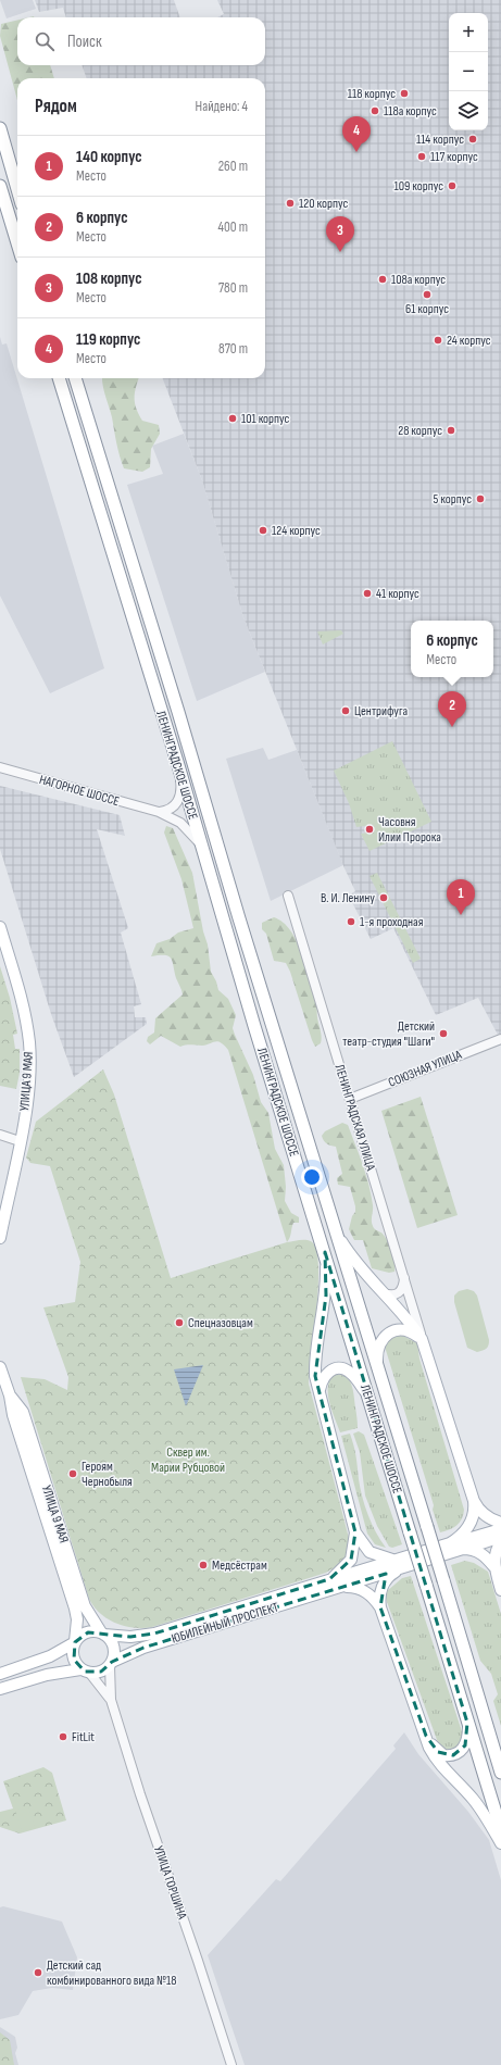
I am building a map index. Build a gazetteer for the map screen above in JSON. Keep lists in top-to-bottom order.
{
  "streets": {
    "highway": ["ЛЕНИНГРАДСКОЕ ШОССЕ"],
    "main road": ["УЛИЦА 9 МАЯ", "ЮБИЛЕЙНЫЙ ПРОСПЕКТ"],
    "street": [
      "НАГОРНОЕ ШОССЕ",
      "СОЮЗНАЯ УЛИЦА",
      "ЛЕНИНГРАДСКАЯ УЛИЦА",
      "УЛИЦА ГОРШИНА"
    ]
  },
  "crossings": [
    ["ЛЕНИНГРАДСКОЕ ШОССЕ", "НАГОРНОЕ ШОССЕ"],
    ["СОЮЗНАЯ УЛИЦА", "ЛЕНИНГРАДСКАЯ УЛИЦА"],
    ["УЛИЦА 9 МАЯ", "ЮБИЛЕЙНЫЙ ПРОСПЕКТ"],
    ["УЛИЦА 9 МАЯ", "УЛИЦА ГОРШИНА"],
    ["ЮБИЛЕЙНЫЙ ПРОСПЕКТ", "УЛИЦА ГОРШИНА"]
  ],
  "parks": ["Сквер им. Марии Рубцовой"],
  "places": [
    "118 корпус",
    "118а корпус",
    "114 корпус",
    "117 корпус",
    "109 корпус",
    "120 корпус",
    "108а корпус",
    "61 корпус",
    "24 корпус",
    "101 корпус",
    "28 корпус",
    "5 корпус",
    "124 корпус",
    "41 корпус",
    "Центрифуга",
    "Часовня Илии Пророка",
    "В. И. Ленину",
    "1-я проходная",
    "Детский театр-студия \"Шаги\"",
    "Спецназовцам",
    "Героям Чернобыля",
    "Медсёстрам",
    "FitLit",
    "Детский сад комбинированного вида №18"
  ],
  "page": {
    "map_buttons": ["+", "−"],
    "search": "Поиск",
    "heading": ["Рядом", "Найдено: 4"],
    "pins": [
      "4",
      "3",
      "2",
      "1"
    ],
    "list": [
      {
        "mark": "1",
        "name": "140 корпус",
        "note": "Место",
        "value": "260 m"
      },
      {
        "mark": "2",
        "name": "6 корпус",
        "note": "Место",
        "value": "400 m"
      },
      {
        "mark": "3",
        "name": "108 корпус",
        "note": "Место",
        "value": "780 m"
      },
      {
        "mark": "4",
        "name": "119 корпус",
        "note": "Место",
        "value": "870 m"
      }
    ],
    "popup": ["6 корпус", "Место"]
  }
}
